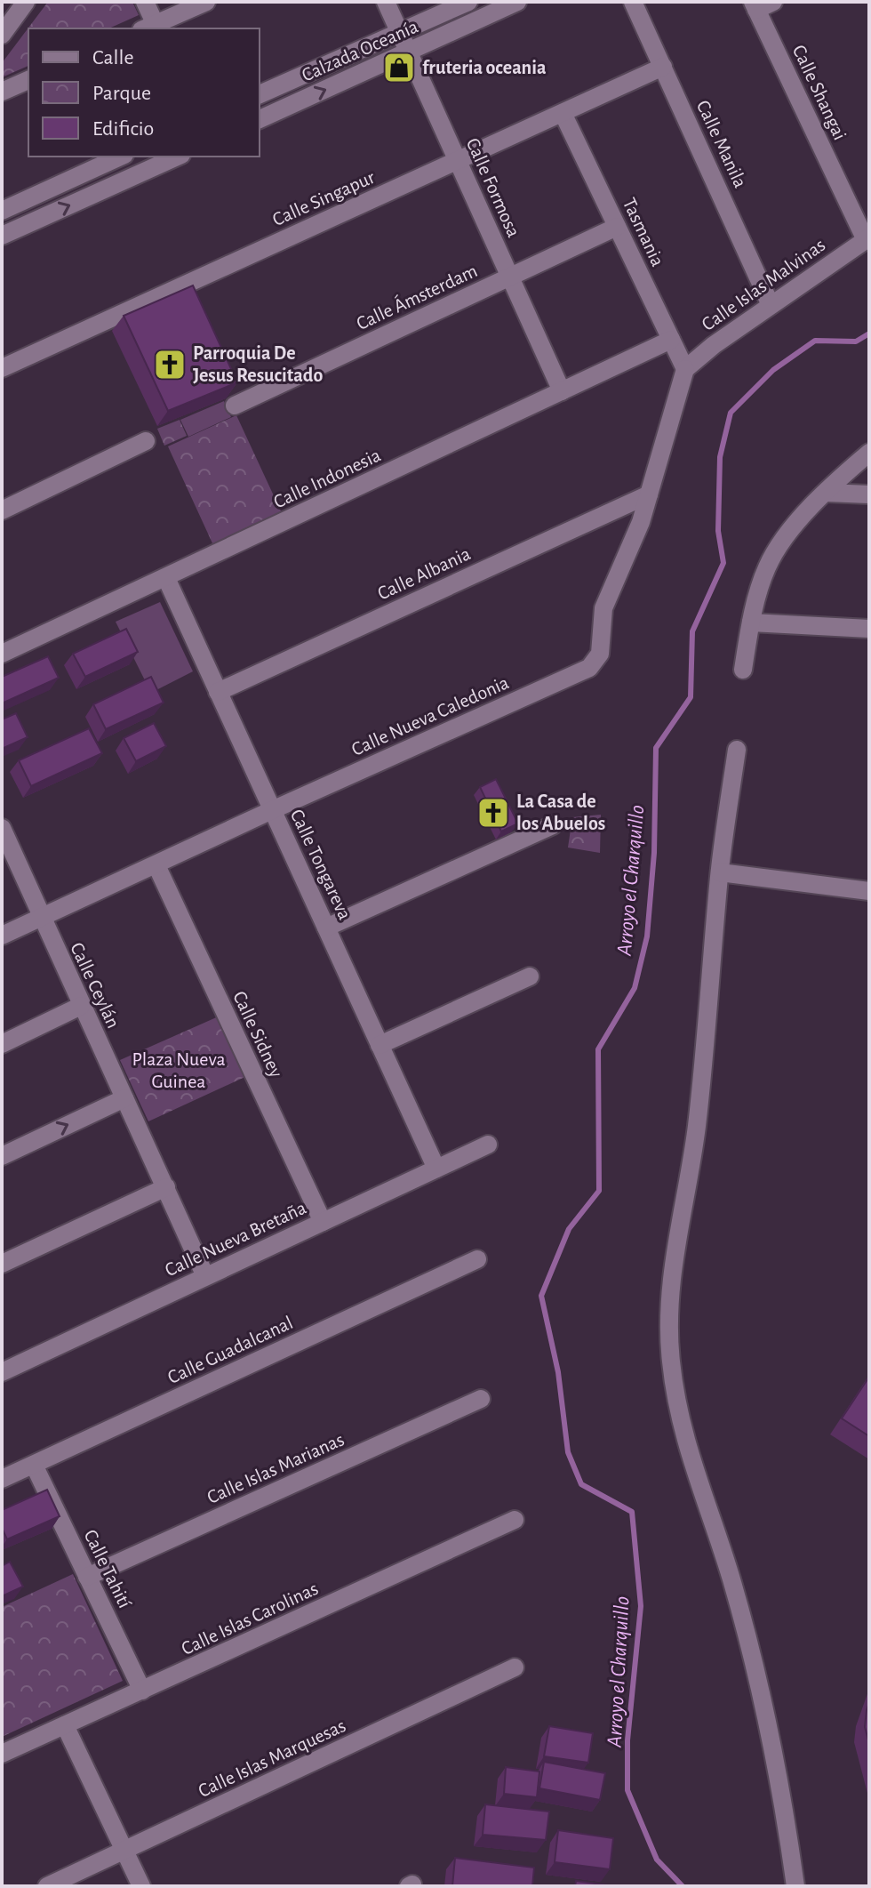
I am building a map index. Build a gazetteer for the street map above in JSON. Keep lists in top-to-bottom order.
{
  "streets": {
    "street": [
      "Calzada Oceanía",
      "Calle Shangai",
      "Calle Manila",
      "Calle Formosa",
      "Calle Singapur",
      "Tasmania",
      "Calle Islas Malvinas",
      "Calle Ámsterdam",
      "Calle Indonesia",
      "Calle Albania",
      "Calle Nueva Caledonia",
      "Calle Tongareva",
      "Calle Ceylán",
      "Calle Sidney",
      "Calle Nueva Bretaña",
      "Calle Guadalcanal",
      "Calle Islas Marianas",
      "Calle Tahití",
      "Calle Islas Carolinas",
      "Calle Islas Marquesas"
    ]
  },
  "crossings": [
    ["Calzada Oceanía", "Calle Formosa"],
    ["Calle Shangai", "Calle Islas Malvinas"],
    ["Calle Manila", "Calle Singapur"],
    ["Calle Manila", "Calle Islas Malvinas"],
    ["Calle Formosa", "Calle Singapur"],
    ["Calle Formosa", "Calle Ámsterdam"],
    ["Calle Formosa", "Calle Indonesia"],
    ["Calle Singapur", "Tasmania"],
    ["Tasmania", "Calle Islas Malvinas"],
    ["Tasmania", "Calle Ámsterdam"],
    ["Tasmania", "Calle Indonesia"],
    ["Tasmania", "Calle Nueva Caledonia"],
    ["Calle Islas Malvinas", "Calle Nueva Caledonia"],
    ["Calle Indonesia", "Calle Tongareva"],
    ["Calle Albania", "Calle Nueva Caledonia"],
    ["Calle Albania", "Calle Tongareva"],
    ["Calle Nueva Caledonia", "Calle Tongareva"],
    ["Calle Nueva Caledonia", "Calle Ceylán"],
    ["Calle Nueva Caledonia", "Calle Sidney"],
    ["Calle Tongareva", "Calle Nueva Bretaña"],
    ["Calle Ceylán", "Calle Nueva Bretaña"],
    ["Calle Sidney", "Calle Nueva Bretaña"],
    ["Calle Guadalcanal", "Calle Tahití"],
    ["Calle Islas Marianas", "Calle Tahití"],
    ["Calle Tahití", "Calle Islas Carolinas"]
  ],
  "water": ["Arroyo el Charquillo"],
  "parks": ["Plaza Nueva Guinea"],
  "places": {
    "shop": ["fruteria oceania"],
    "church": ["Parroquia De Jesus Resucitado", "La Casa de los Abuelos"]
  },
  "legend": ["Calle", "Parque", "Edificio"]
}
